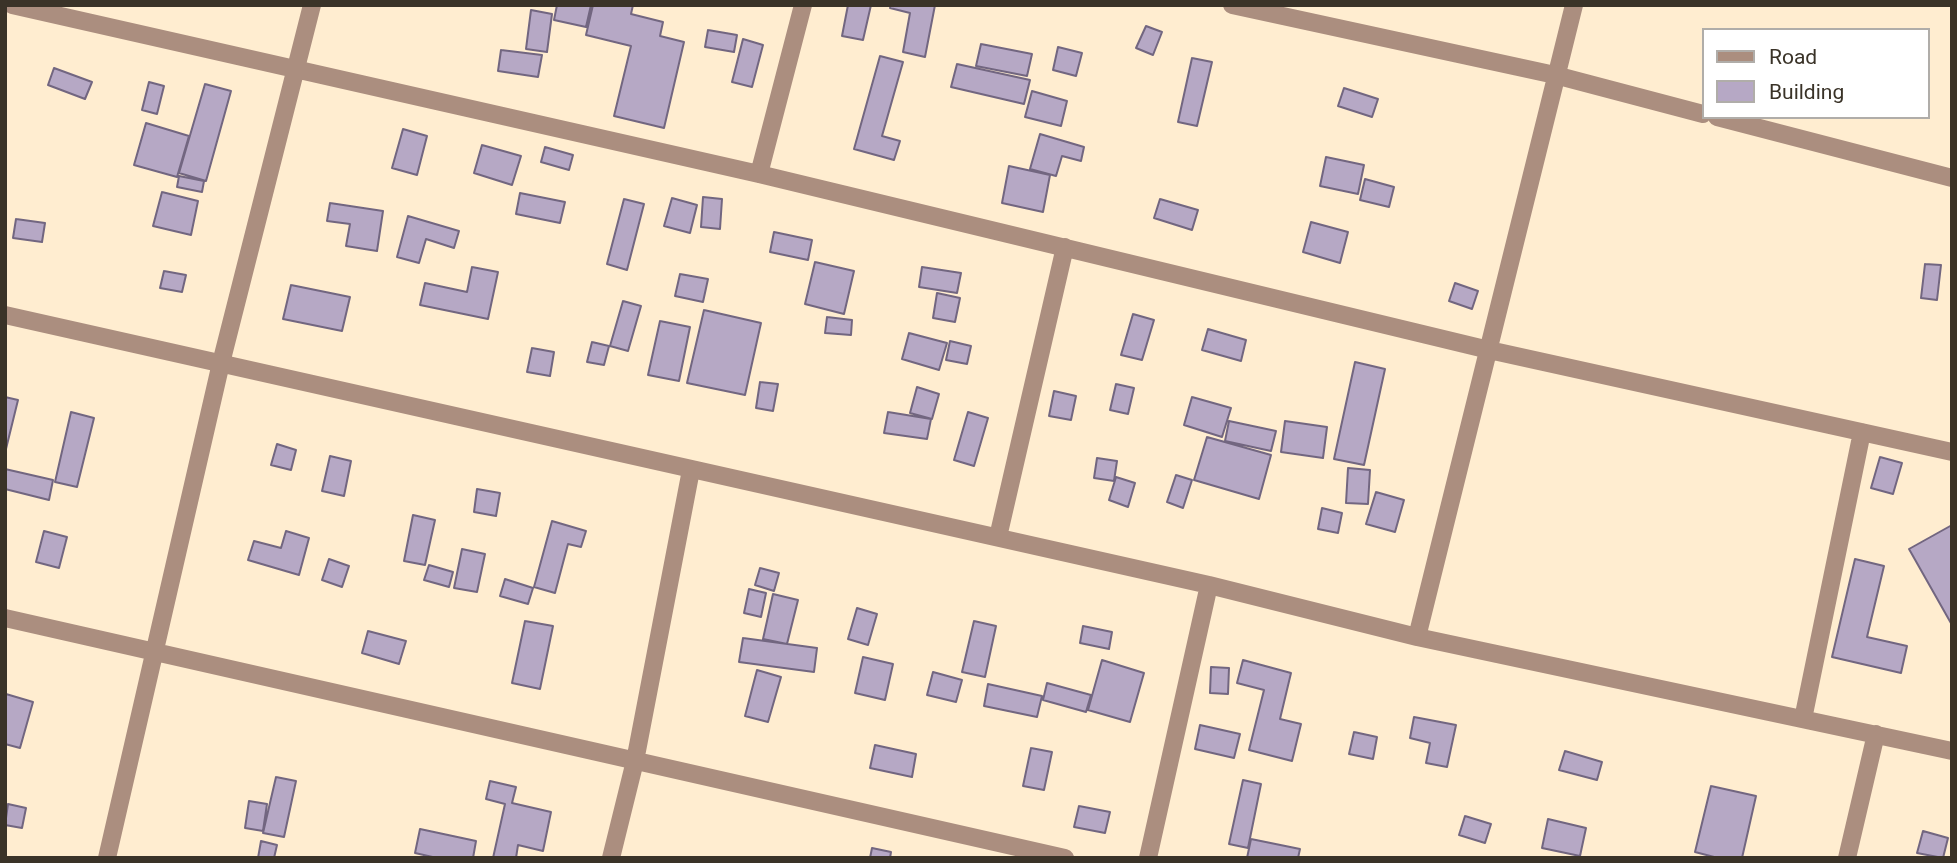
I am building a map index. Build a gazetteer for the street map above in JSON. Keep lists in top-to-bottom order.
{
  "legend": ["Road", "Building"]
}
